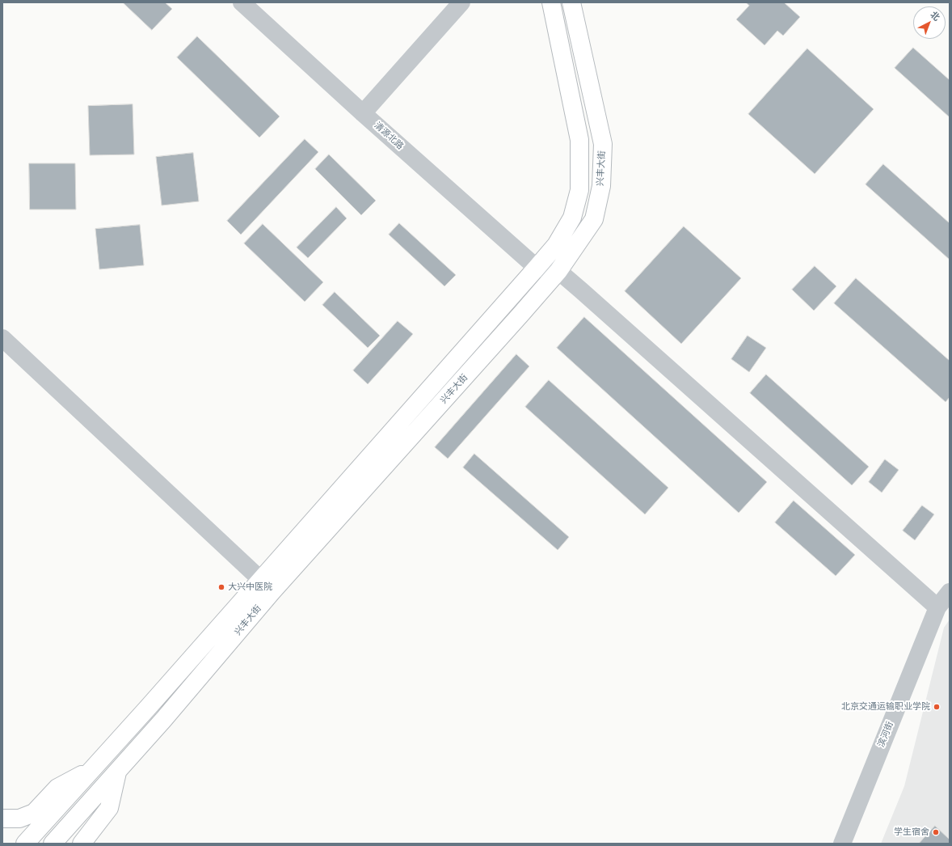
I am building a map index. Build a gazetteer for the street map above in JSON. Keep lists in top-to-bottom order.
{
  "streets": {
    "main road": ["兴丰大街"],
    "street": ["清源北路", "滨河街"]
  },
  "crossings": [
    ["清源北路", "兴丰大街"]
  ],
  "places": ["大兴中医院", "北京交通运输职业学院", "学生宿舍"],
  "north": "top right"
}
